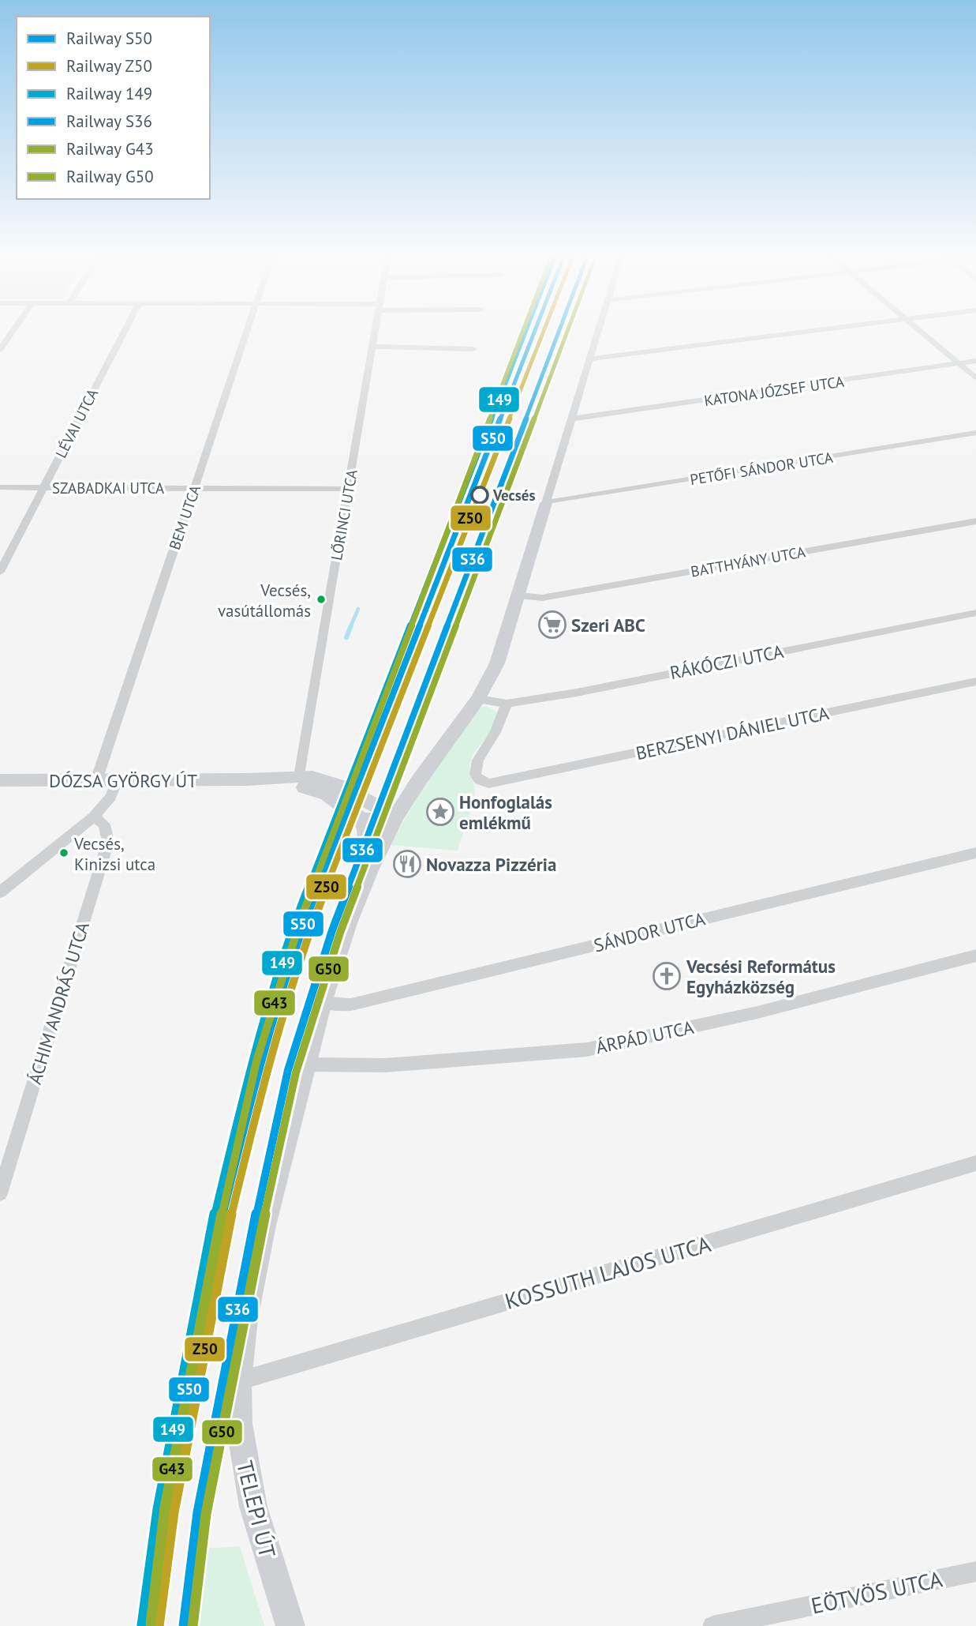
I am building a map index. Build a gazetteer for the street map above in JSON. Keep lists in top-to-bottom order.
{
  "streets": {
    "main road": ["DÓZSA GYÖRGY ÚT", "TELEPI ÚT"],
    "street": [
      "KATONA JÓZSEF UTCA",
      "LÉVAI UTCA",
      "PETŐFI SÁNDOR UTCA",
      "SZABADKAI UTCA",
      "LŐRINCI UTCA",
      "BEM UTCA",
      "BATTHYÁNY UTCA",
      "RÁKÓCZI UTCA",
      "BERZSENYI DÁNIEL UTCA",
      "SÁNDOR UTCA",
      "ÁCHIM ANDRÁS UTCA",
      "ÁRPÁD UTCA",
      "KOSSUTH LAJOS UTCA",
      "EÖTVÖS UTCA"
    ]
  },
  "crossings": [
    ["LÉVAI UTCA", "SZABADKAI UTCA"],
    ["PETŐFI SÁNDOR UTCA", "TELEPI ÚT"],
    ["SZABADKAI UTCA", "LŐRINCI UTCA"],
    ["SZABADKAI UTCA", "BEM UTCA"],
    ["LŐRINCI UTCA", "DÓZSA GYÖRGY ÚT"],
    ["BEM UTCA", "DÓZSA GYÖRGY ÚT"],
    ["BATTHYÁNY UTCA", "TELEPI ÚT"],
    ["RÁKÓCZI UTCA", "BERZSENYI DÁNIEL UTCA"],
    ["RÁKÓCZI UTCA", "TELEPI ÚT"],
    ["DÓZSA GYÖRGY ÚT", "TELEPI ÚT"],
    ["SÁNDOR UTCA", "TELEPI ÚT"],
    ["ÁRPÁD UTCA", "TELEPI ÚT"],
    ["KOSSUTH LAJOS UTCA", "TELEPI ÚT"]
  ],
  "places": {
    "other": ["Vecsés", "Vecsés, vasútállomás", "Vecsés, Kinizsi utca"],
    "supermarket": ["Szeri ABC"],
    "place": ["Honfoglalás emlékmű"],
    "restaurant": ["Novazza Pizzéria"],
    "church": ["Vecsési Református Egyházközség"]
  },
  "lines": [
    "rail line S50",
    "rail line Z50",
    "rail line 149",
    "rail line S36",
    "rail line G43",
    "rail line G50"
  ],
  "legend": [
    "Railway S50",
    "Railway Z50",
    "Railway 149",
    "Railway S36",
    "Railway G43",
    "Railway G50"
  ]
}
